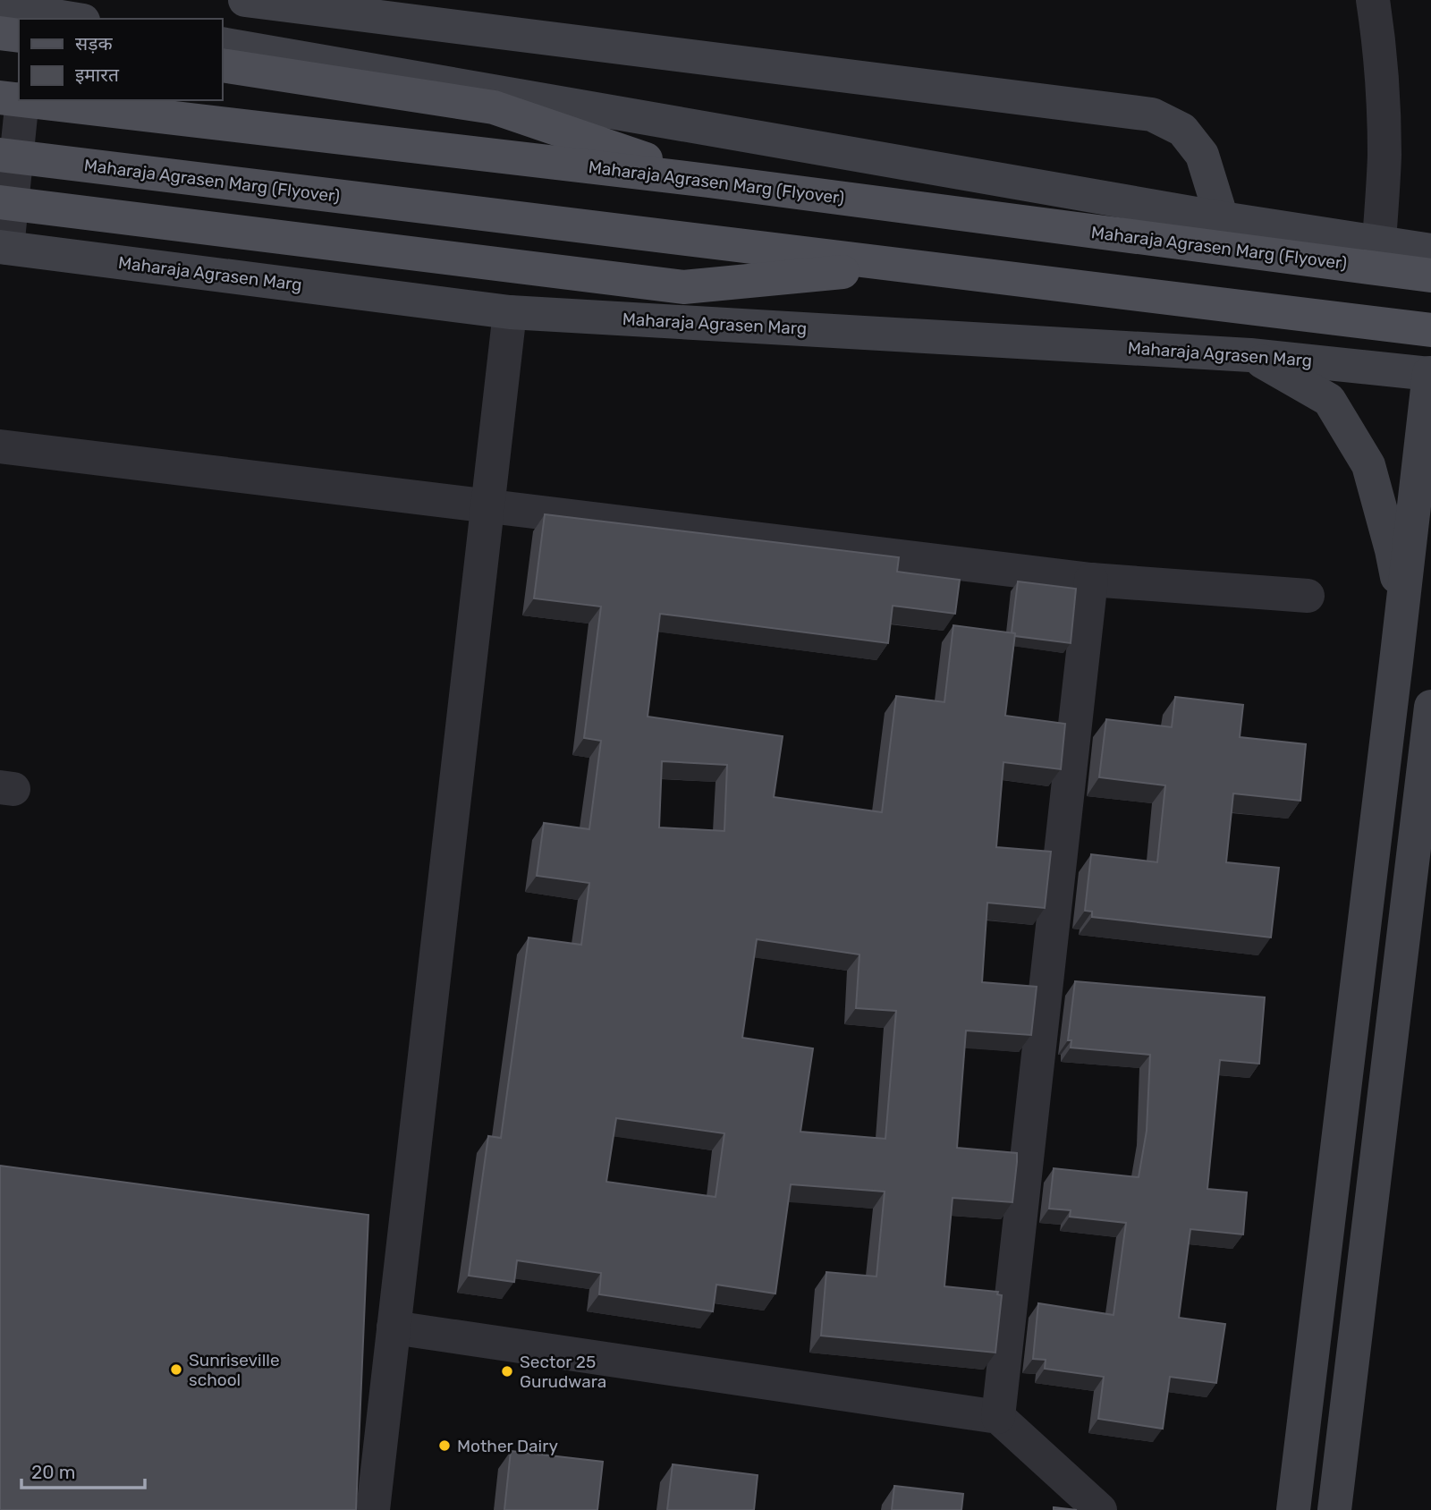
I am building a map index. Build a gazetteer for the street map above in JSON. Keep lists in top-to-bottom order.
{
  "streets": {
    "main road": ["Maharaja Agrasen Marg (Flyover)", "Maharaja Agrasen Marg"]
  },
  "places": ["Sunriseville school", "Sector 25 Gurudwara", "Mother Dairy"],
  "legend": ["सड़क", "इमारत"],
  "scale_bar": "20 m"
}
